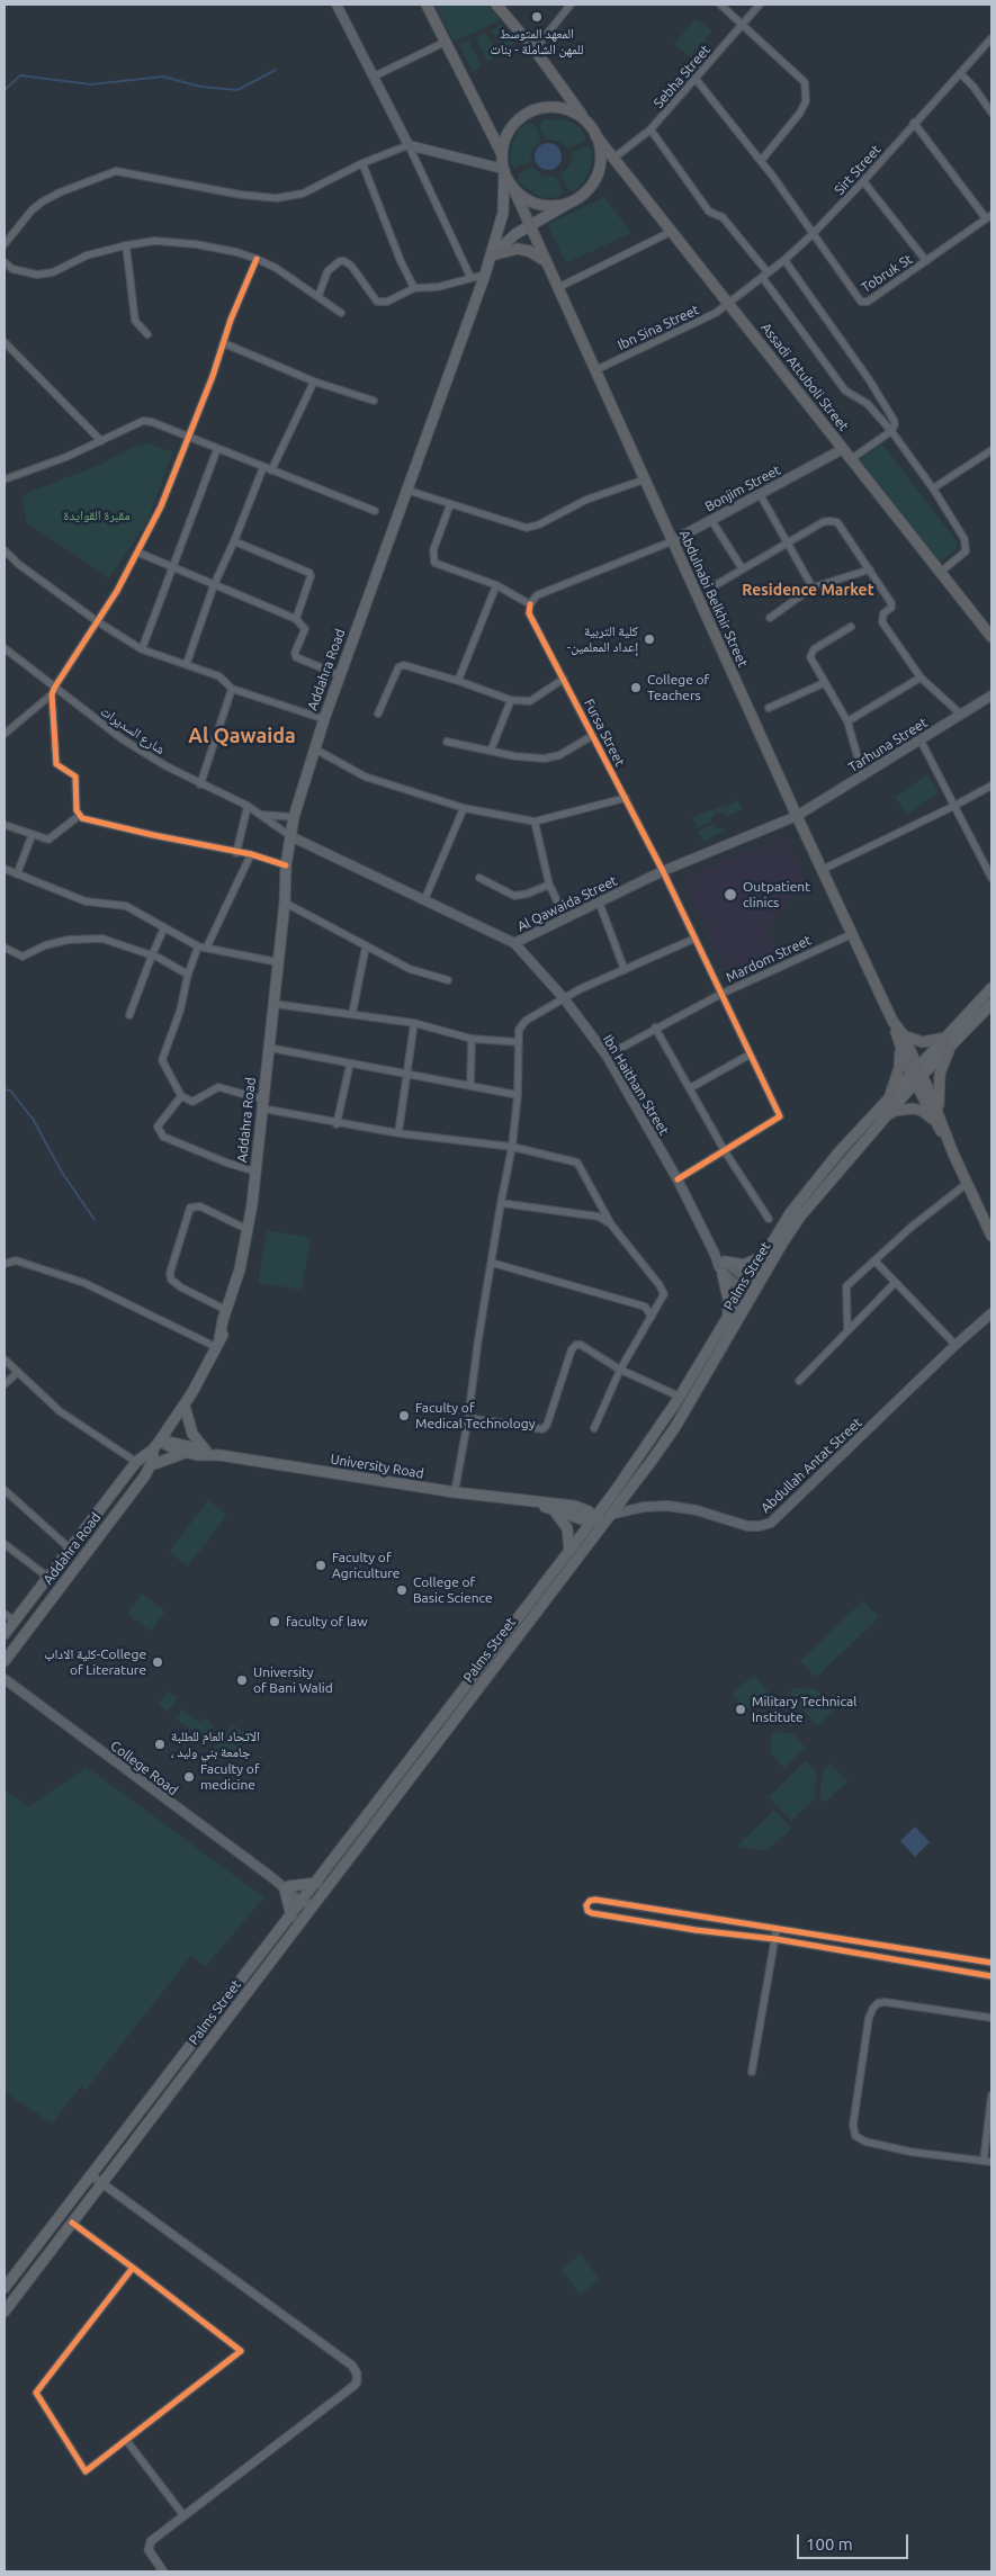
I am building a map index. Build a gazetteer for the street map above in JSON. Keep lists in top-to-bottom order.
{
  "streets": {
    "highway": ["Assadi Attuboli Street", "Abdulnabi Belkhir Street"],
    "main road": [
      "Bonjim Street",
      "Addahra Road",
      "Tarhuna Street",
      "Al Qawaida Street",
      "Ibn Haitham Street",
      "Palms Street",
      "Abdullah Antat Street",
      "University Road",
      "College Road"
    ],
    "street": [
      "Sebha Street",
      "Sirt Street",
      "Tobruk St",
      "Ibn Sina Street",
      "شارع السديرات",
      "Fursa Street",
      "Mardom Street"
    ]
  },
  "crossings": [
    ["Sebha Street", "Assadi Attuboli Street"],
    ["Sirt Street", "Tobruk St"],
    ["Sirt Street", "Ibn Sina Street"],
    ["Sirt Street", "Assadi Attuboli Street"],
    ["Ibn Sina Street", "Assadi Attuboli Street"],
    ["Ibn Sina Street", "Abdulnabi Belkhir Street"],
    ["Assadi Attuboli Street", "Bonjim Street"],
    ["Assadi Attuboli Street", "Abdulnabi Belkhir Street"],
    ["Assadi Attuboli Street", "Addahra Road"],
    ["Bonjim Street", "Abdulnabi Belkhir Street"],
    ["Bonjim Street", "Fursa Street"],
    ["Abdulnabi Belkhir Street", "Addahra Road"],
    ["Abdulnabi Belkhir Street", "Tarhuna Street"],
    ["Abdulnabi Belkhir Street", "Al Qawaida Street"],
    ["Abdulnabi Belkhir Street", "Mardom Street"],
    ["Addahra Road", "شارع السديرات"],
    ["Addahra Road", "Al Qawaida Street"],
    ["Addahra Road", "University Road"],
    ["شارع السديرات", "Al Qawaida Street"],
    ["Fursa Street", "Al Qawaida Street"],
    ["Fursa Street", "Mardom Street"],
    ["Tarhuna Street", "Al Qawaida Street"],
    ["Al Qawaida Street", "Ibn Haitham Street"],
    ["Mardom Street", "Ibn Haitham Street"],
    ["Palms Street", "Abdullah Antat Street"],
    ["Palms Street", "University Road"],
    ["Palms Street", "College Road"],
    ["Abdullah Antat Street", "University Road"]
  ],
  "districts": ["Residence Market", "Al Qawaida"],
  "parks": ["مقبرة القوايدة"],
  "places": [
    "المعهد المتوسط للمهن الشاملة - بنات",
    "كلية التربية -إعداد المعلمين",
    "College of Teachers",
    "Outpatient clinics",
    "Faculty of Medical Technology",
    "Faculty of Agriculture",
    "College of Basic Science",
    "faculty of law",
    "كلية الاداب-College of Literature",
    "University of Bani Walid",
    "Military Technical Institute",
    "الاتحاد العام للطلبة ، جامعة بني وليد",
    "Faculty of medicine"
  ],
  "scale_bar": "100 m"
}
